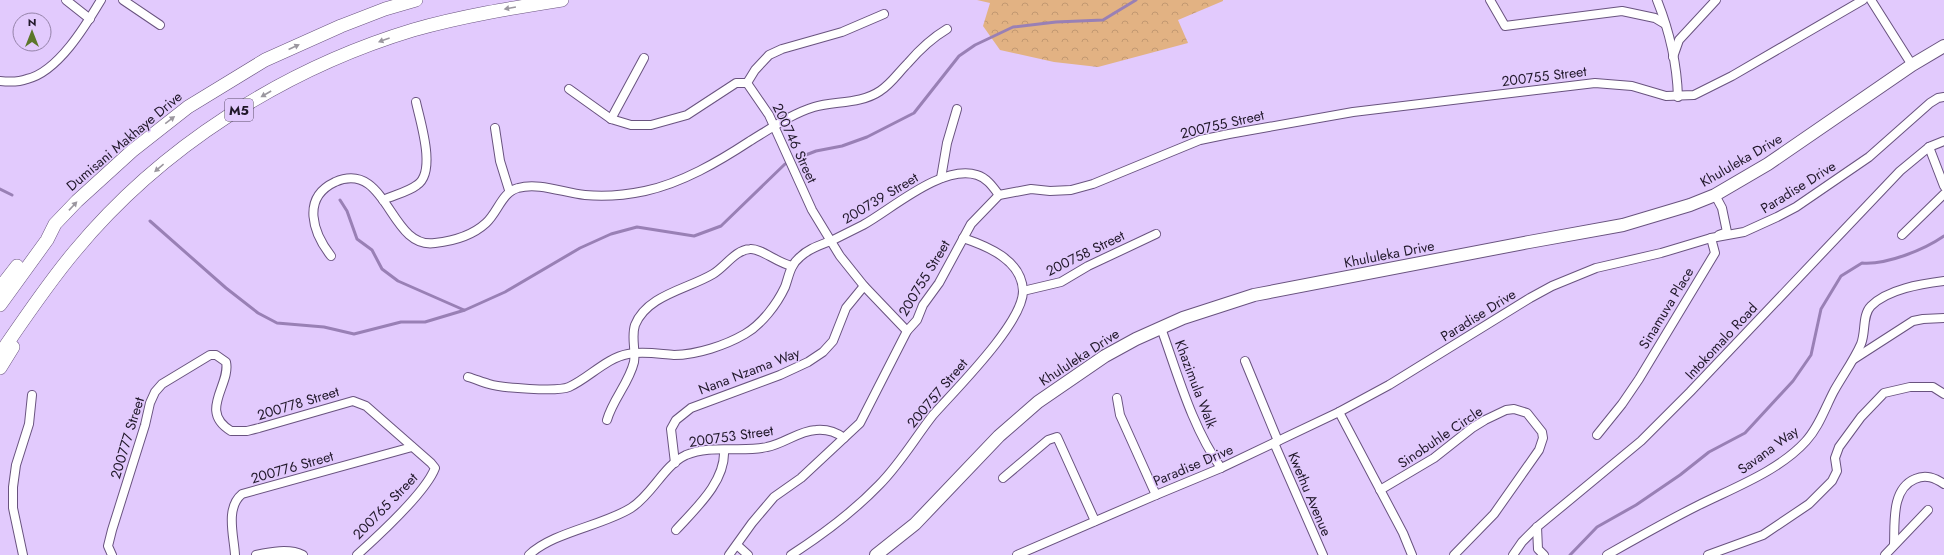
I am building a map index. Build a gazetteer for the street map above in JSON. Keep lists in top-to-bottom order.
{
  "streets": {
    "main road": ["M5", "Dumisani Makhaye Drive"],
    "street": [
      "200755 Street",
      "200746 Street",
      "Khululeka Drive",
      "Paradise Drive",
      "200739 Street",
      "200758 Street",
      "Sinamuva Place",
      "Intokomalo Road",
      "Nana Nzama Way",
      "Khazimula Walk",
      "200757 Street",
      "200778 Street",
      "200753 Street",
      "Sinobuhle Circle",
      "200777 Street",
      "Savana Way",
      "200776 Street",
      "Kwethu Avenue",
      "200765 Street"
    ]
  },
  "crossings": [
    ["200755 Street", "200746 Street"],
    ["200755 Street", "200739 Street"],
    ["200755 Street", "200753 Street"],
    ["200746 Street", "200739 Street"],
    ["200746 Street", "Nana Nzama Way"],
    ["Khululeka Drive", "Khazimula Walk"],
    ["Paradise Drive", "Sinamuva Place"],
    ["Paradise Drive", "Khazimula Walk"],
    ["Paradise Drive", "Kwethu Avenue"],
    ["200758 Street", "200757 Street"],
    ["Nana Nzama Way", "200753 Street"],
    ["200778 Street", "200777 Street"],
    ["200778 Street", "200776 Street"],
    ["200778 Street", "200765 Street"]
  ],
  "north": "top"
}
